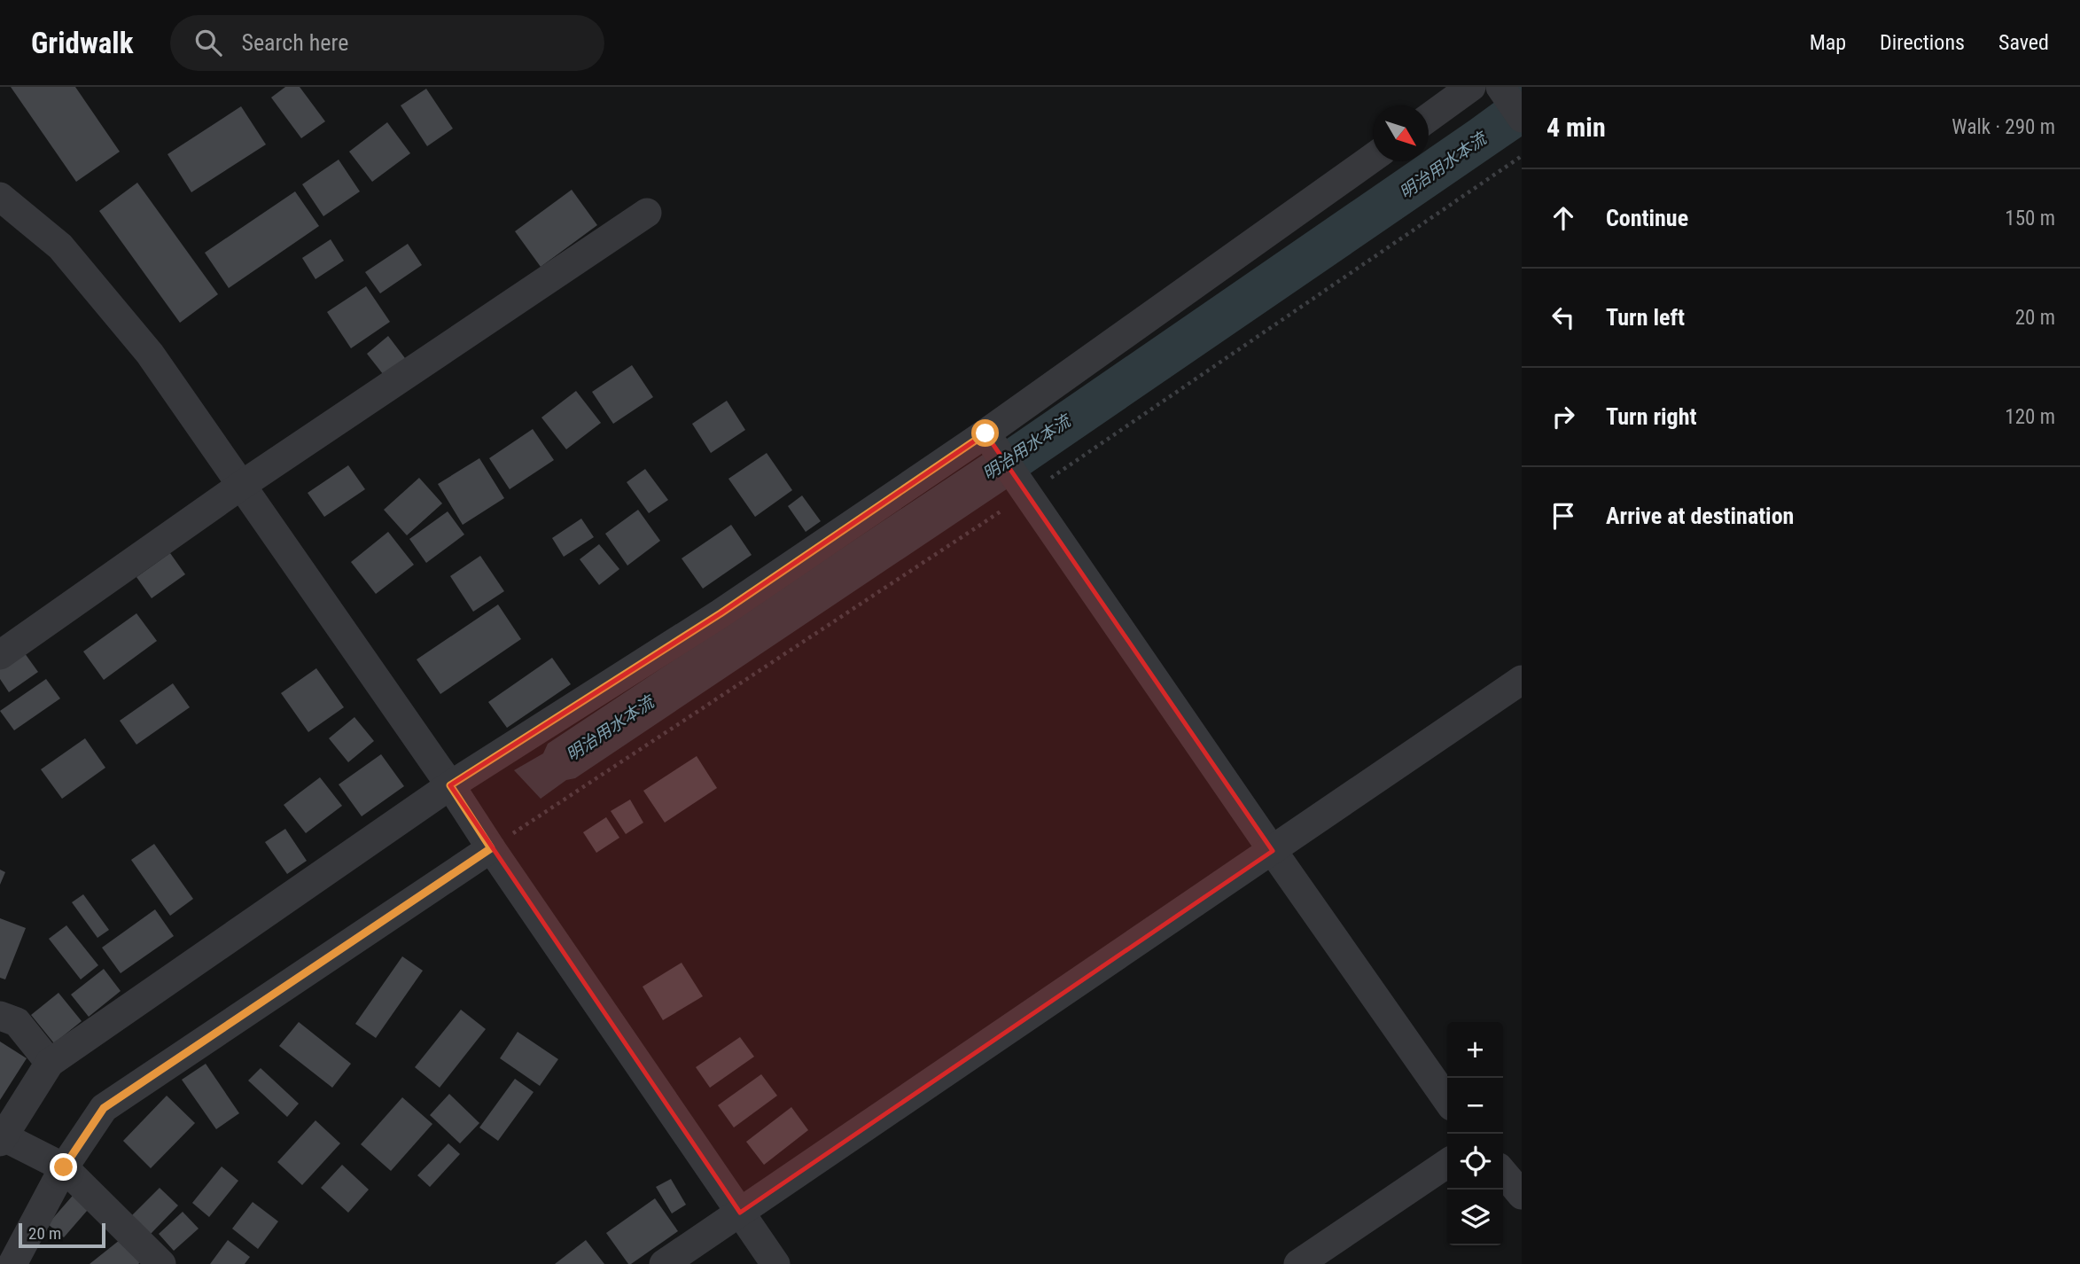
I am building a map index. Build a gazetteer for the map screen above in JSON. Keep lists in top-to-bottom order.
{
  "water": ["明治用水本流"],
  "scale_bar": "20 m",
  "north": "bottom right",
  "page": {
    "header": "Gridwalk",
    "search": "Search here",
    "nav": ["Map", "Directions", "Saved"],
    "heading": ["4 min", "Walk · 290 m"],
    "list": [
      ["Continue", "150 m"],
      ["Turn left", "20 m"],
      ["Turn right", "120 m"],
      "Arrive at destination"
    ],
    "map_buttons": ["+", "−"],
    "scale": "20 m"
  }
}
